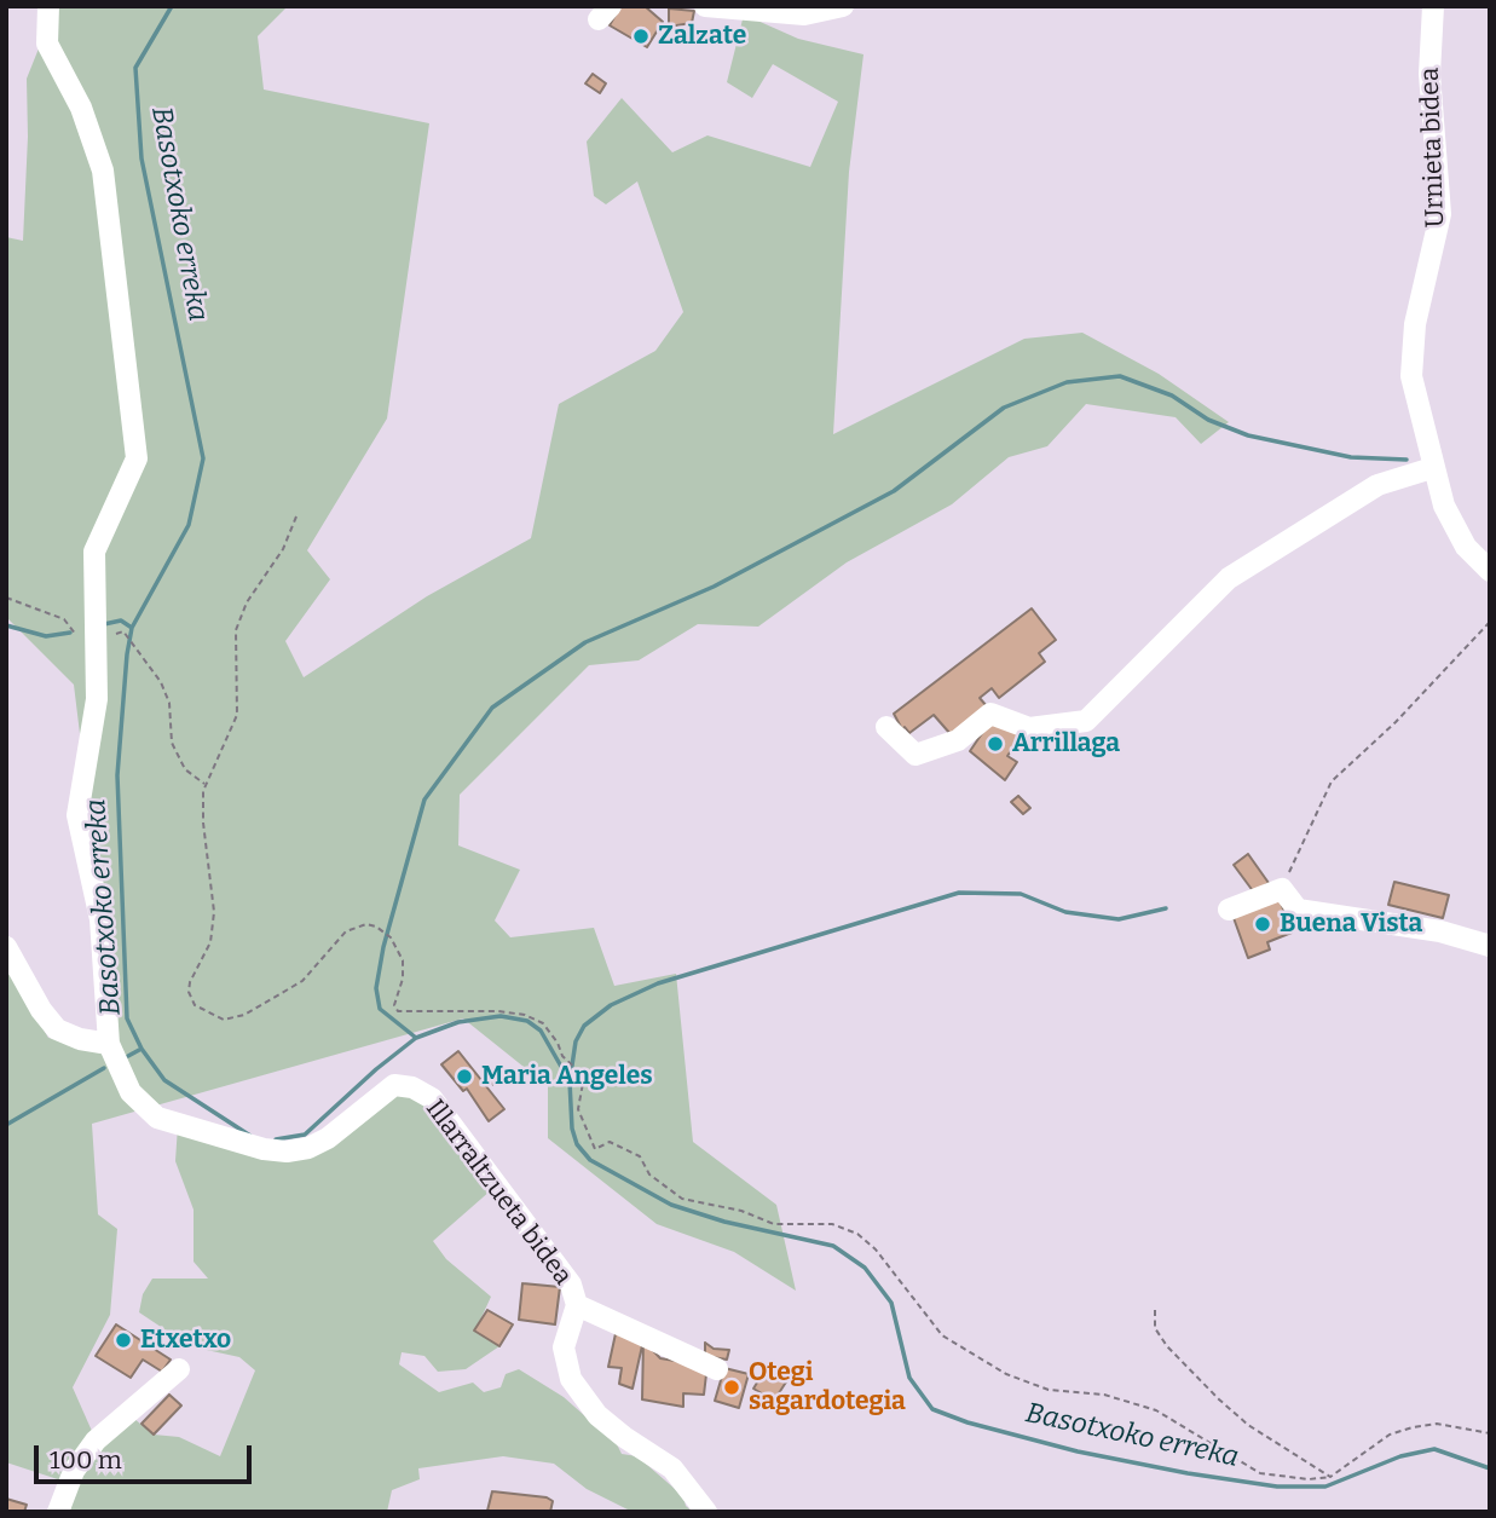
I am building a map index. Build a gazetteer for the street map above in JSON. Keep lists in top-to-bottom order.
{
  "streets": {
    "street": ["Urnieta bidea", "Illarraltzueta bidea"]
  },
  "water": ["Basotxoko erreka"],
  "places": [
    "Zalzate",
    "Arrillaga",
    "Buena Vista",
    "Maria Angeles",
    "Etxetxo",
    "Otegi sagardotegia"
  ],
  "scale_bar": "100 m"
}
